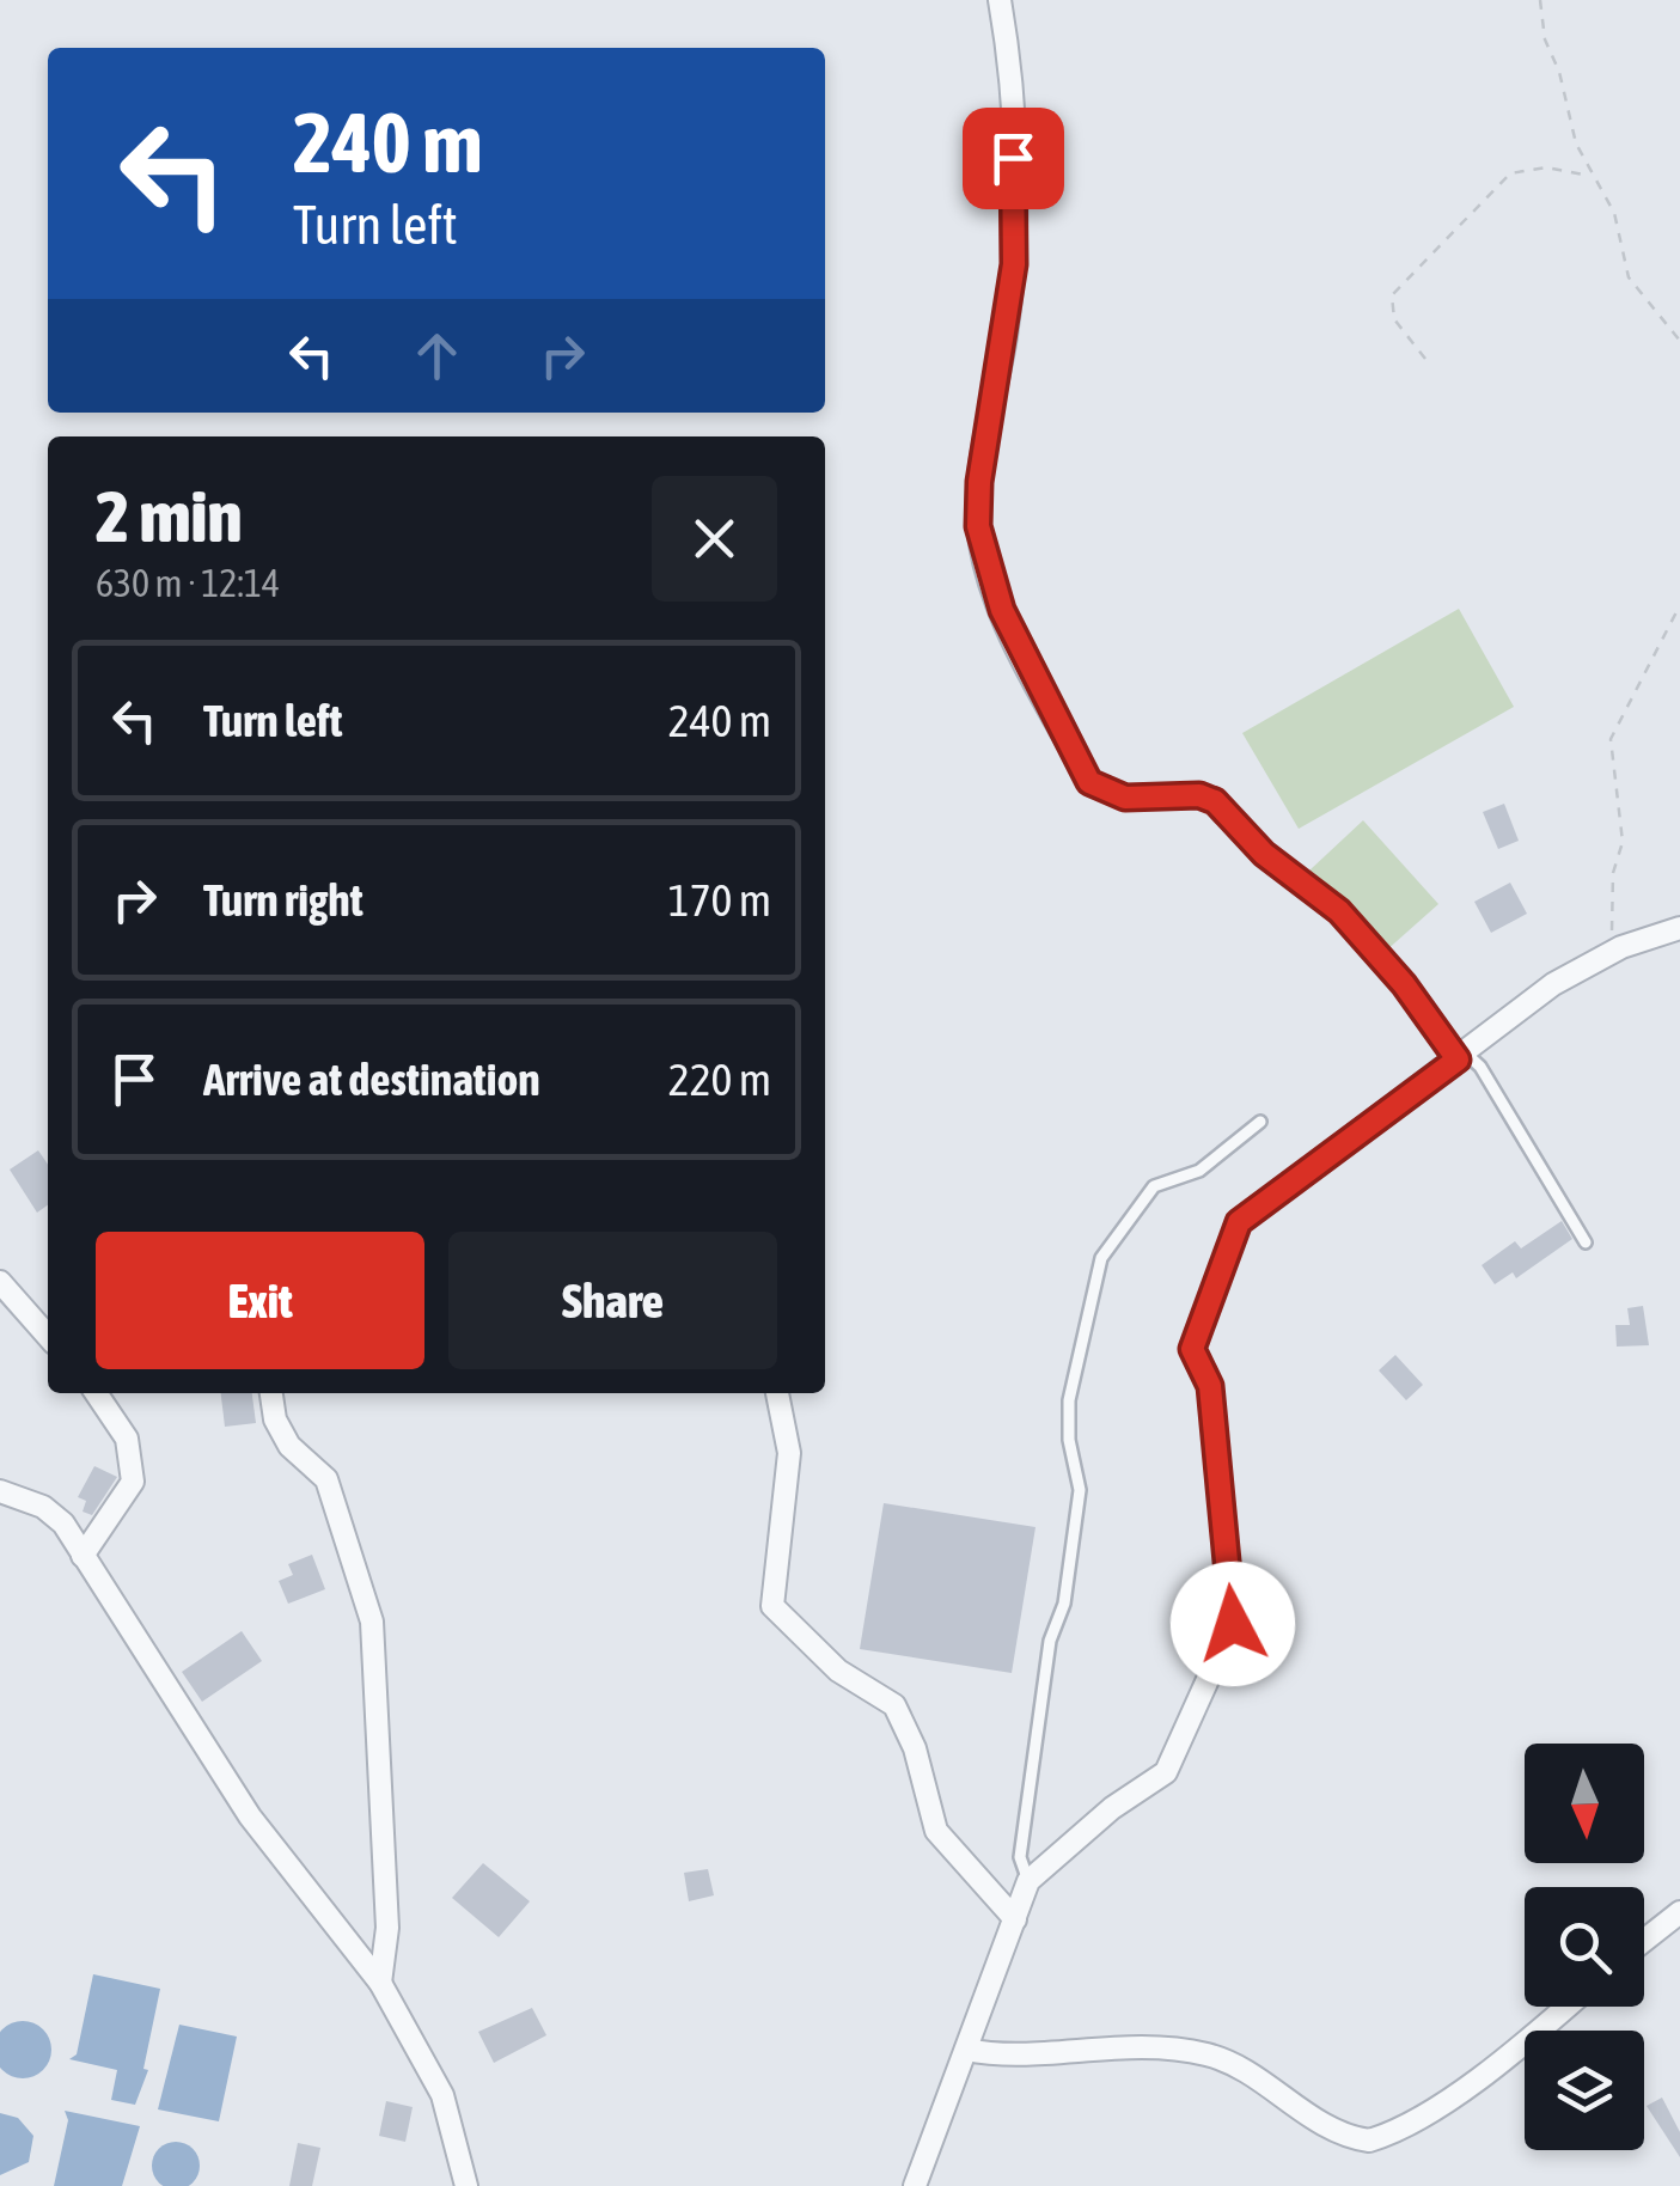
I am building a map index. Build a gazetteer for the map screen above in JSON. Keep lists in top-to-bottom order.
{
  "north": "bottom",
  "page": {
    "turn": ["240 m", "Turn left"],
    "heading": ["2 min", "630 m · 12:14"],
    "list": [
      {
        "name": "Turn left",
        "value": "240 m"
      },
      {
        "name": "Turn right",
        "value": "170 m"
      },
      {
        "name": "Arrive at destination",
        "value": "220 m"
      }
    ],
    "buttons": ["Exit", "Share"]
  }
}
